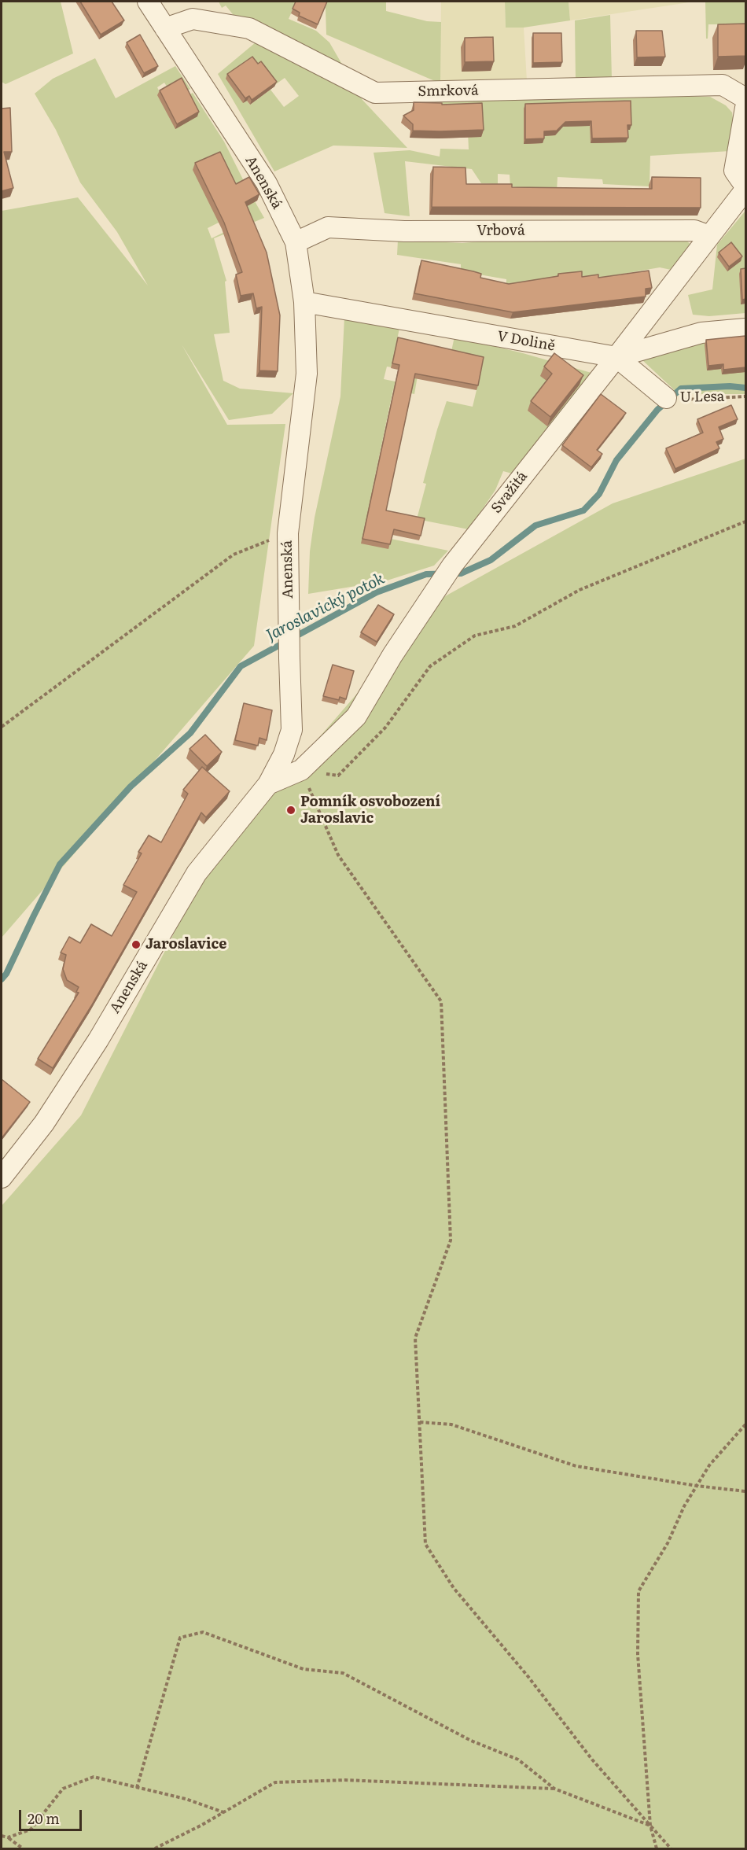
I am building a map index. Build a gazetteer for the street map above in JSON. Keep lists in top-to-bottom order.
{
  "streets": {
    "street": [
      "Smrková",
      "Anenská",
      "Vrbová",
      "V Dolině",
      "U Lesa",
      "Svažitá"
    ]
  },
  "crossings": [
    ["Smrková", "Anenská"],
    ["Anenská", "Vrbová"],
    ["Anenská", "V Dolině"],
    ["Anenská", "Svažitá"],
    ["Vrbová", "Svažitá"],
    ["V Dolině", "U Lesa"],
    ["V Dolině", "Svažitá"],
    ["U Lesa", "Svažitá"]
  ],
  "water": ["Jaroslavický potok"],
  "places": ["Pomník osvobození Jaroslavic", "Jaroslavice"],
  "scale_bar": "20 m"
}
